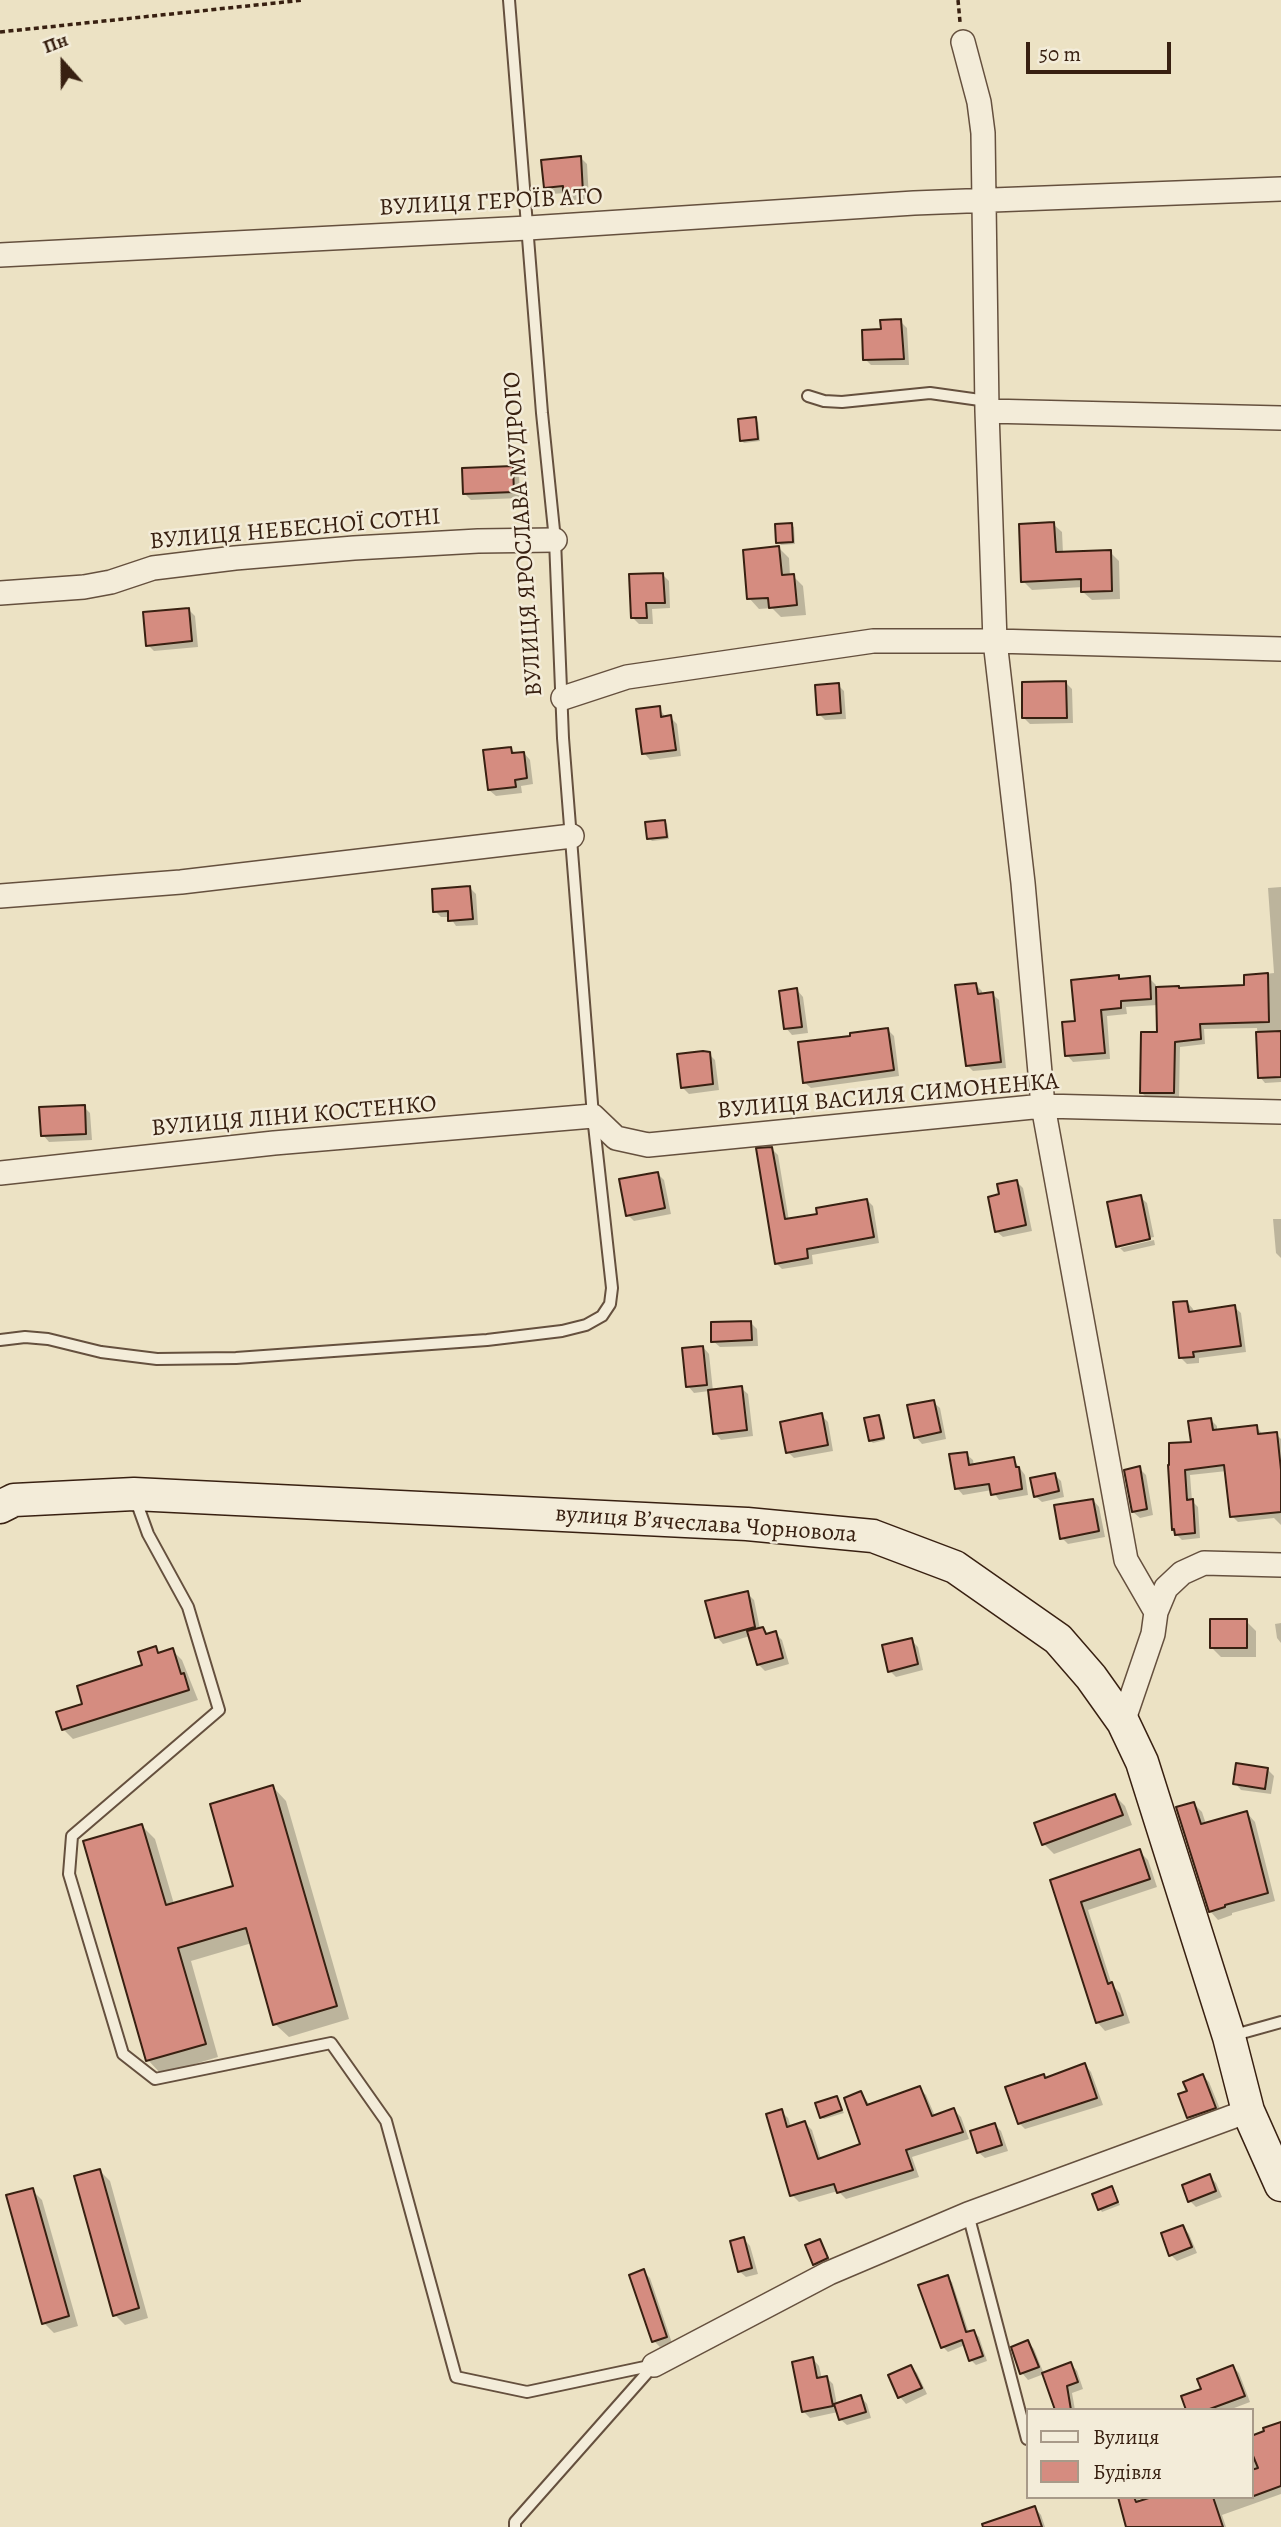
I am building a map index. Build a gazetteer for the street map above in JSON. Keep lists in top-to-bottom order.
{
  "streets": {
    "street": [
      "ВУЛИЦЯ ГЕРОЇВ АТО",
      "ВУЛИЦЯ НЕБЕСНОЇ СОТНІ",
      "ВУЛИЦЯ ВАСИЛЯ СИМОНЕНКА",
      "ВУЛИЦЯ ЛІНИ КОСТЕНКО",
      "вулиця Вʼячеслава Чорновола"
    ],
    "lane": ["ВУЛИЦЯ ЯРОСЛАВА МУДРОГО"]
  },
  "crossings": [
    ["ВУЛИЦЯ ГЕРОЇВ АТО", "ВУЛИЦЯ ЯРОСЛАВА МУДРОГО"],
    ["ВУЛИЦЯ НЕБЕСНОЇ СОТНІ", "ВУЛИЦЯ ЯРОСЛАВА МУДРОГО"],
    ["ВУЛИЦЯ ЯРОСЛАВА МУДРОГО", "ВУЛИЦЯ ВАСИЛЯ СИМОНЕНКА"],
    ["ВУЛИЦЯ ЯРОСЛАВА МУДРОГО", "ВУЛИЦЯ ЛІНИ КОСТЕНКО"],
    ["ВУЛИЦЯ ВАСИЛЯ СИМОНЕНКА", "ВУЛИЦЯ ЛІНИ КОСТЕНКО"]
  ],
  "legend": ["Вулиця", "Будівля"],
  "scale_bar": "50 m",
  "north": "top"
}
